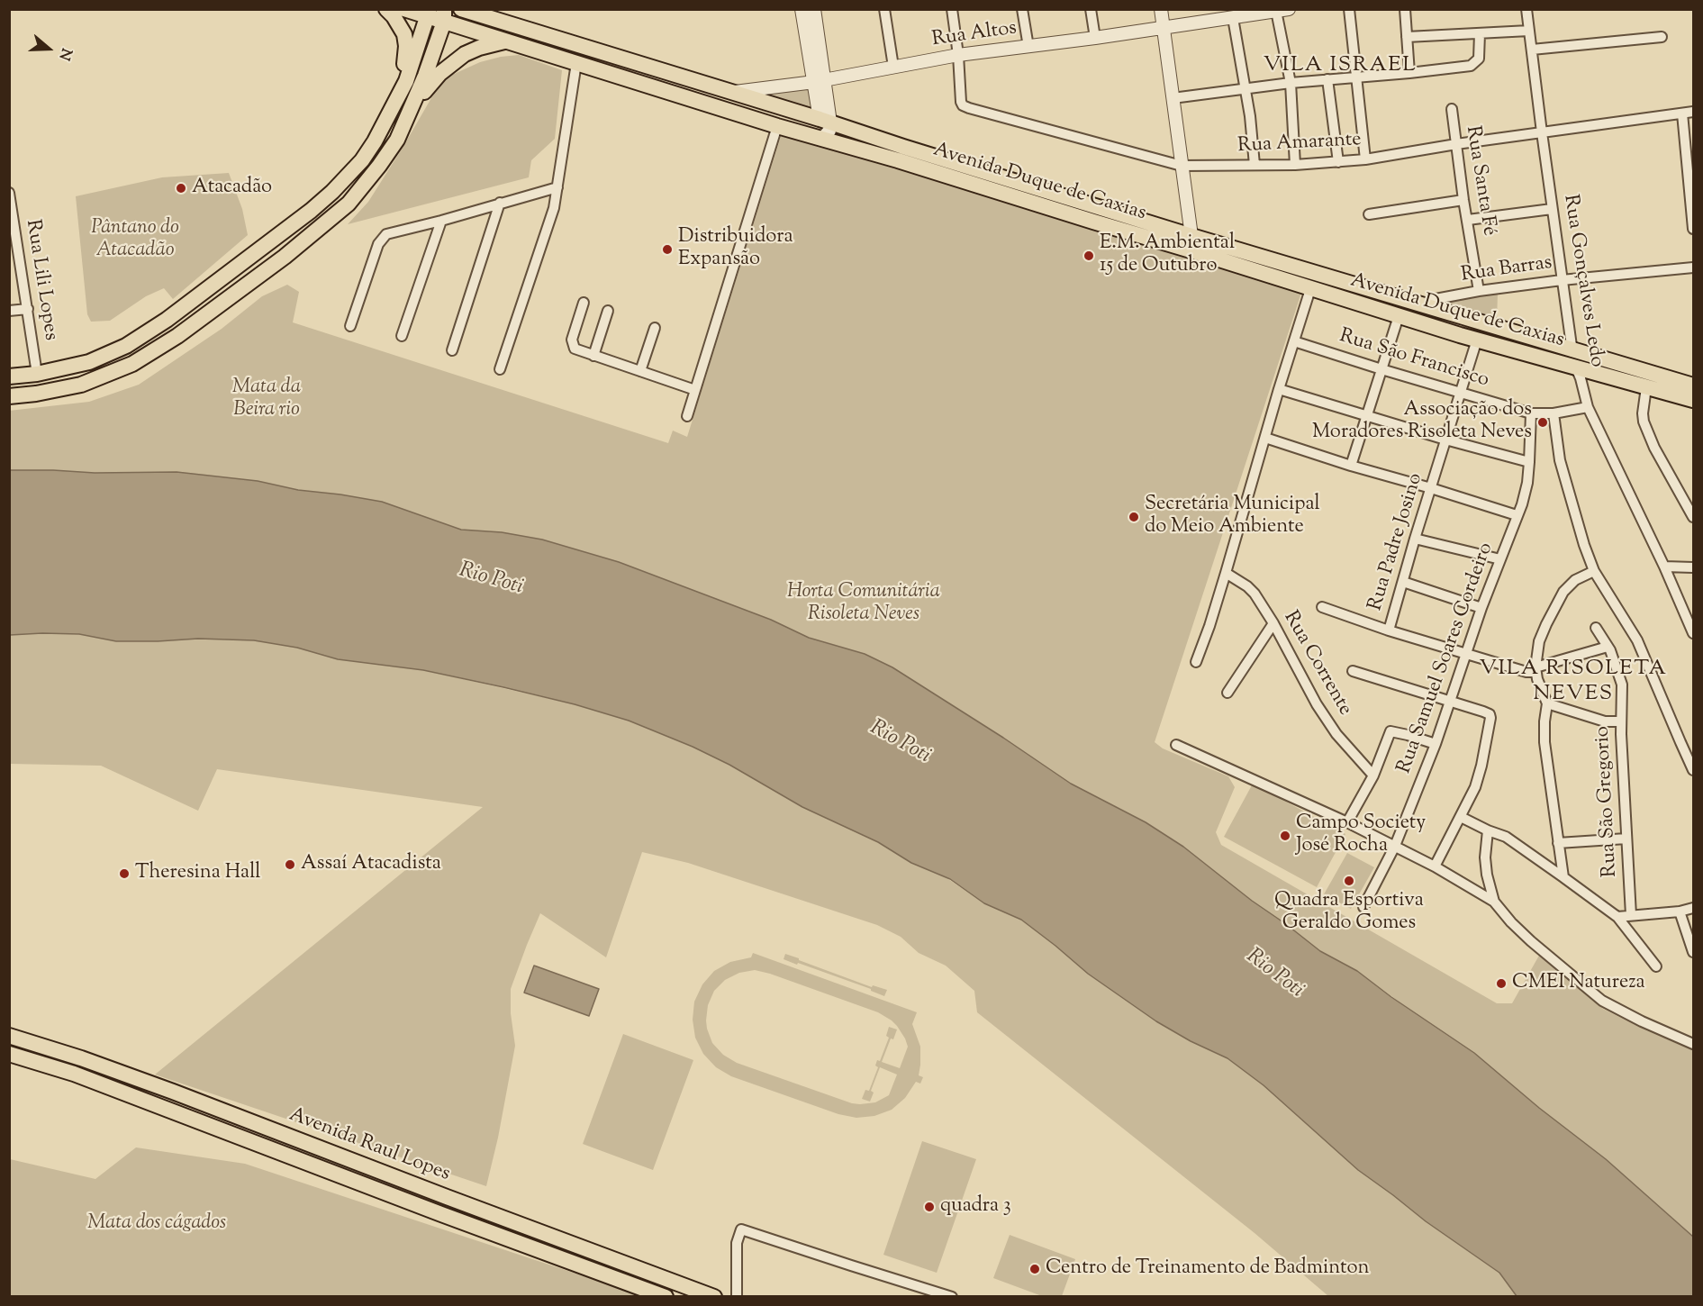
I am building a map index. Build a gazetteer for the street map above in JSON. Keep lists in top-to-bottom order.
{
  "streets": {
    "main road": ["Avenida Duque de Caxias", "Avenida Raul Lopes"],
    "street": [
      "Rua Altos",
      "Rua Amarante",
      "Rua Santa Fé",
      "Rua Barras",
      "Rua Lili Lopes",
      "Rua Gonçalves Ledo",
      "Rua São Francisco",
      "Rua Padre Josino",
      "Rua Samuel Soares Cordeiro",
      "Rua Corrente",
      "Rua São Gregorio"
    ]
  },
  "crossings": [
    ["Rua Altos", "Rua Amarante"],
    ["Rua Altos", "Avenida Duque de Caxias"],
    ["Rua Amarante", "Rua Santa Fé"],
    ["Rua Amarante", "Rua Gonçalves Ledo"],
    ["Rua Santa Fé", "Rua Barras"],
    ["Avenida Duque de Caxias", "Rua Barras"],
    ["Avenida Duque de Caxias", "Rua Gonçalves Ledo"],
    ["Avenida Duque de Caxias", "Rua Padre Josino"],
    ["Rua Barras", "Rua Gonçalves Ledo"],
    ["Rua Gonçalves Ledo", "Rua São Francisco"],
    ["Rua São Francisco", "Rua Padre Josino"],
    ["Rua São Francisco", "Rua Samuel Soares Cordeiro"]
  ],
  "districts": ["VILA ISRAEL", "VILA RISOLETA NEVES"],
  "water": ["Rio Poti"],
  "parks": [
    "Pântano do Atacadão",
    "Mata da Beira rio",
    "Horta Comunitária Risoleta Neves",
    "Mata dos cágados"
  ],
  "places": [
    "Atacadão",
    "Distribuidora Expansão",
    "E.M. Ambiental 15 de Outubro",
    "Associação dos Moradores Risoleta Neves",
    "Secretária Municipal do Meio Ambiente",
    "Campo Society José Rocha",
    "Assaí Atacadista",
    "Theresina Hall",
    "Quadra Esportiva Geraldo Gomes",
    "CMEI Natureza",
    "quadra 3",
    "Centro de Treinamento de Badminton"
  ],
  "north": "right"
}
